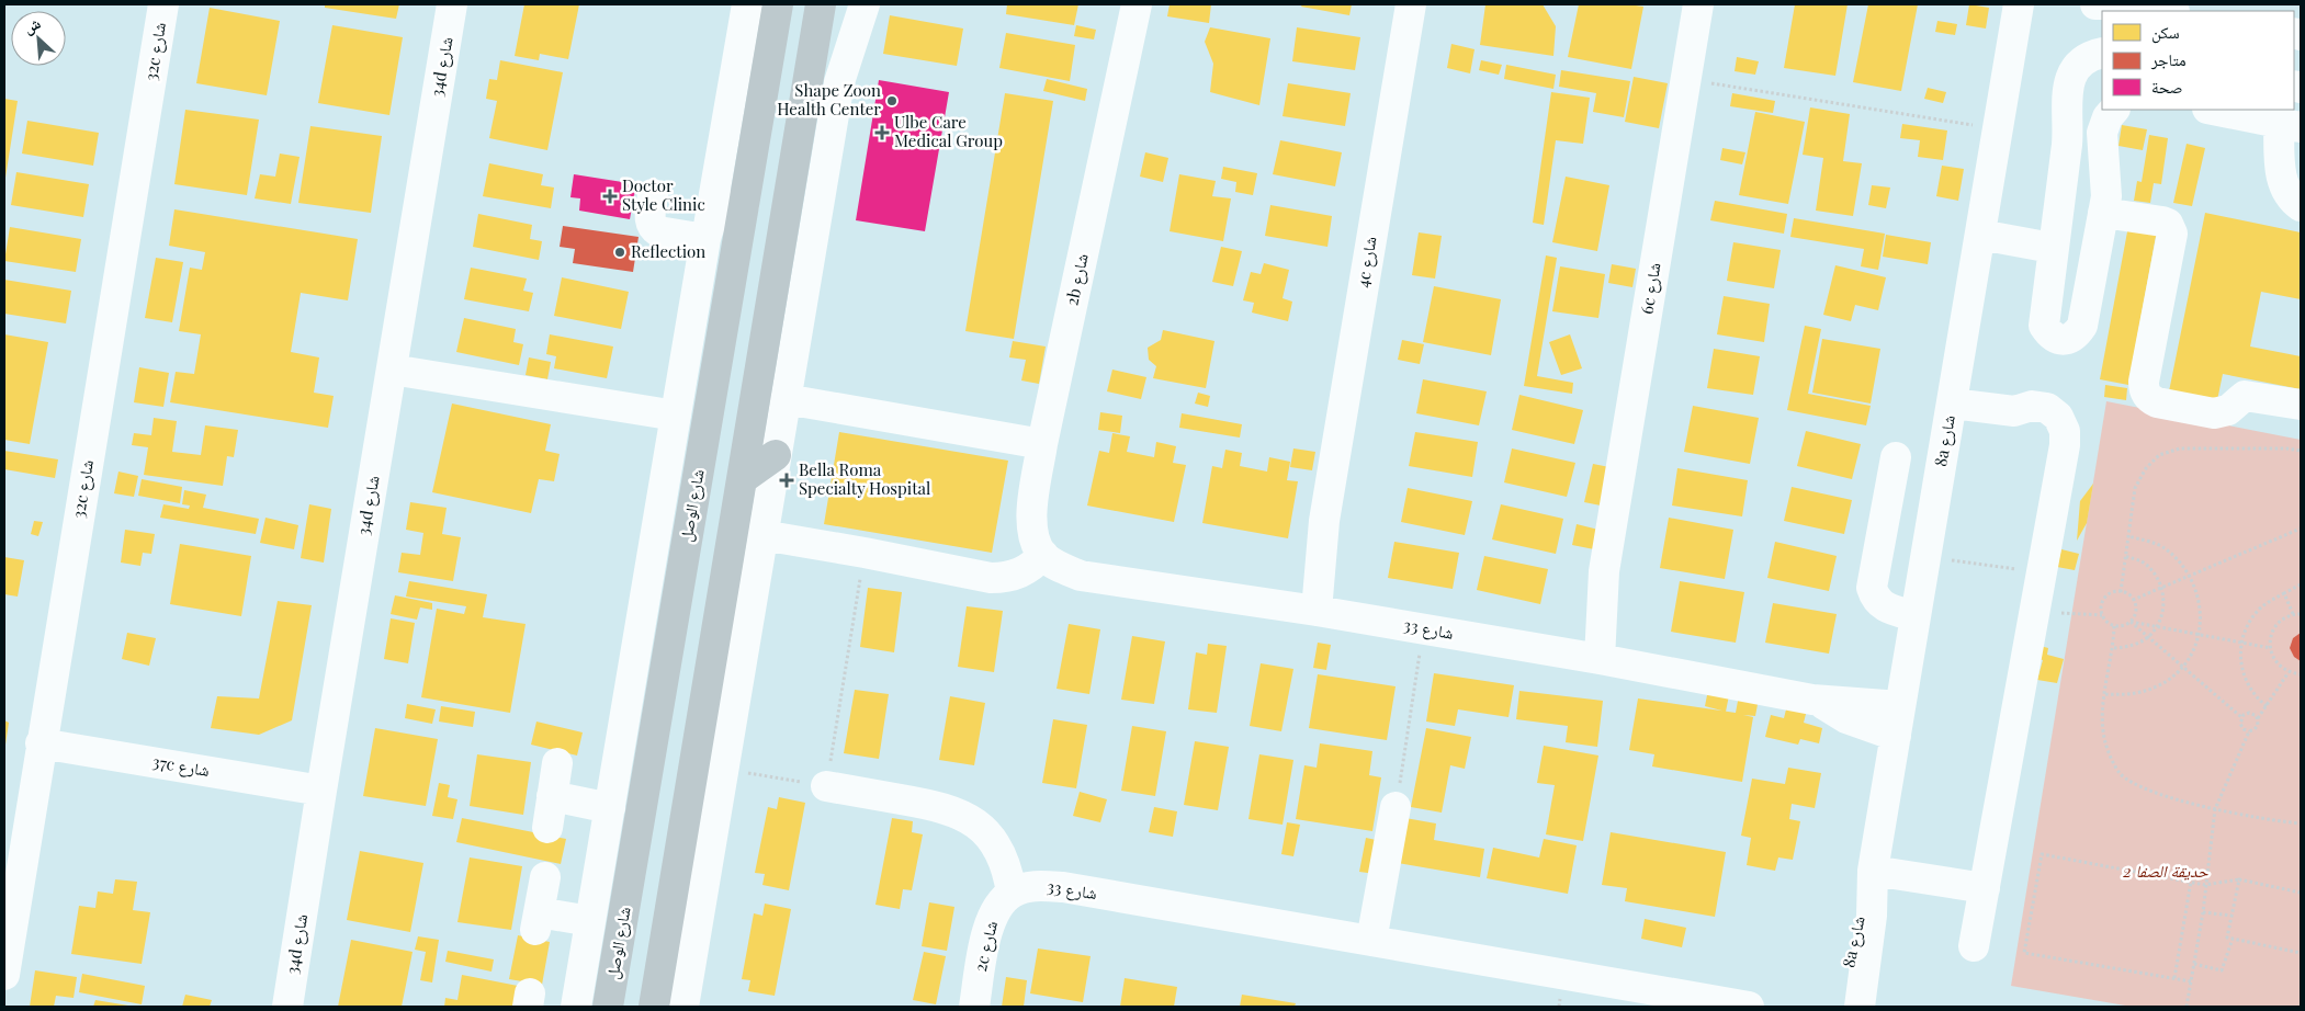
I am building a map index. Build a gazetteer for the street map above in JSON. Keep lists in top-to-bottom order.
{
  "streets": {
    "main road": ["شارع الوصل"],
    "street": [
      "32c شارع",
      "34d شارع",
      "4c شارع",
      "2b شارع",
      "6c شارع",
      "8a شارع",
      "شارع 33",
      "37c شارع",
      "2c شارع"
    ]
  },
  "crossings": [
    ["32c شارع", "37c شارع"],
    ["34d شارع", "37c شارع"],
    ["4c شارع", "شارع 33"],
    ["2b شارع", "شارع 33"],
    ["6c شارع", "شارع 33"],
    ["8a شارع", "شارع 33"],
    ["شارع 33", "2c شارع"]
  ],
  "parks": ["حديقة الصفا 2"],
  "places": {
    "other": ["Shape Zoon Health Center", "Reflection"],
    "health": ["Ulbe Care Medical Group", "Doctor Style Clinic", "Bella Roma Specialty Hospital"]
  },
  "legend": ["سكن", "متاجر", "صحة"],
  "north": "top left"
}
